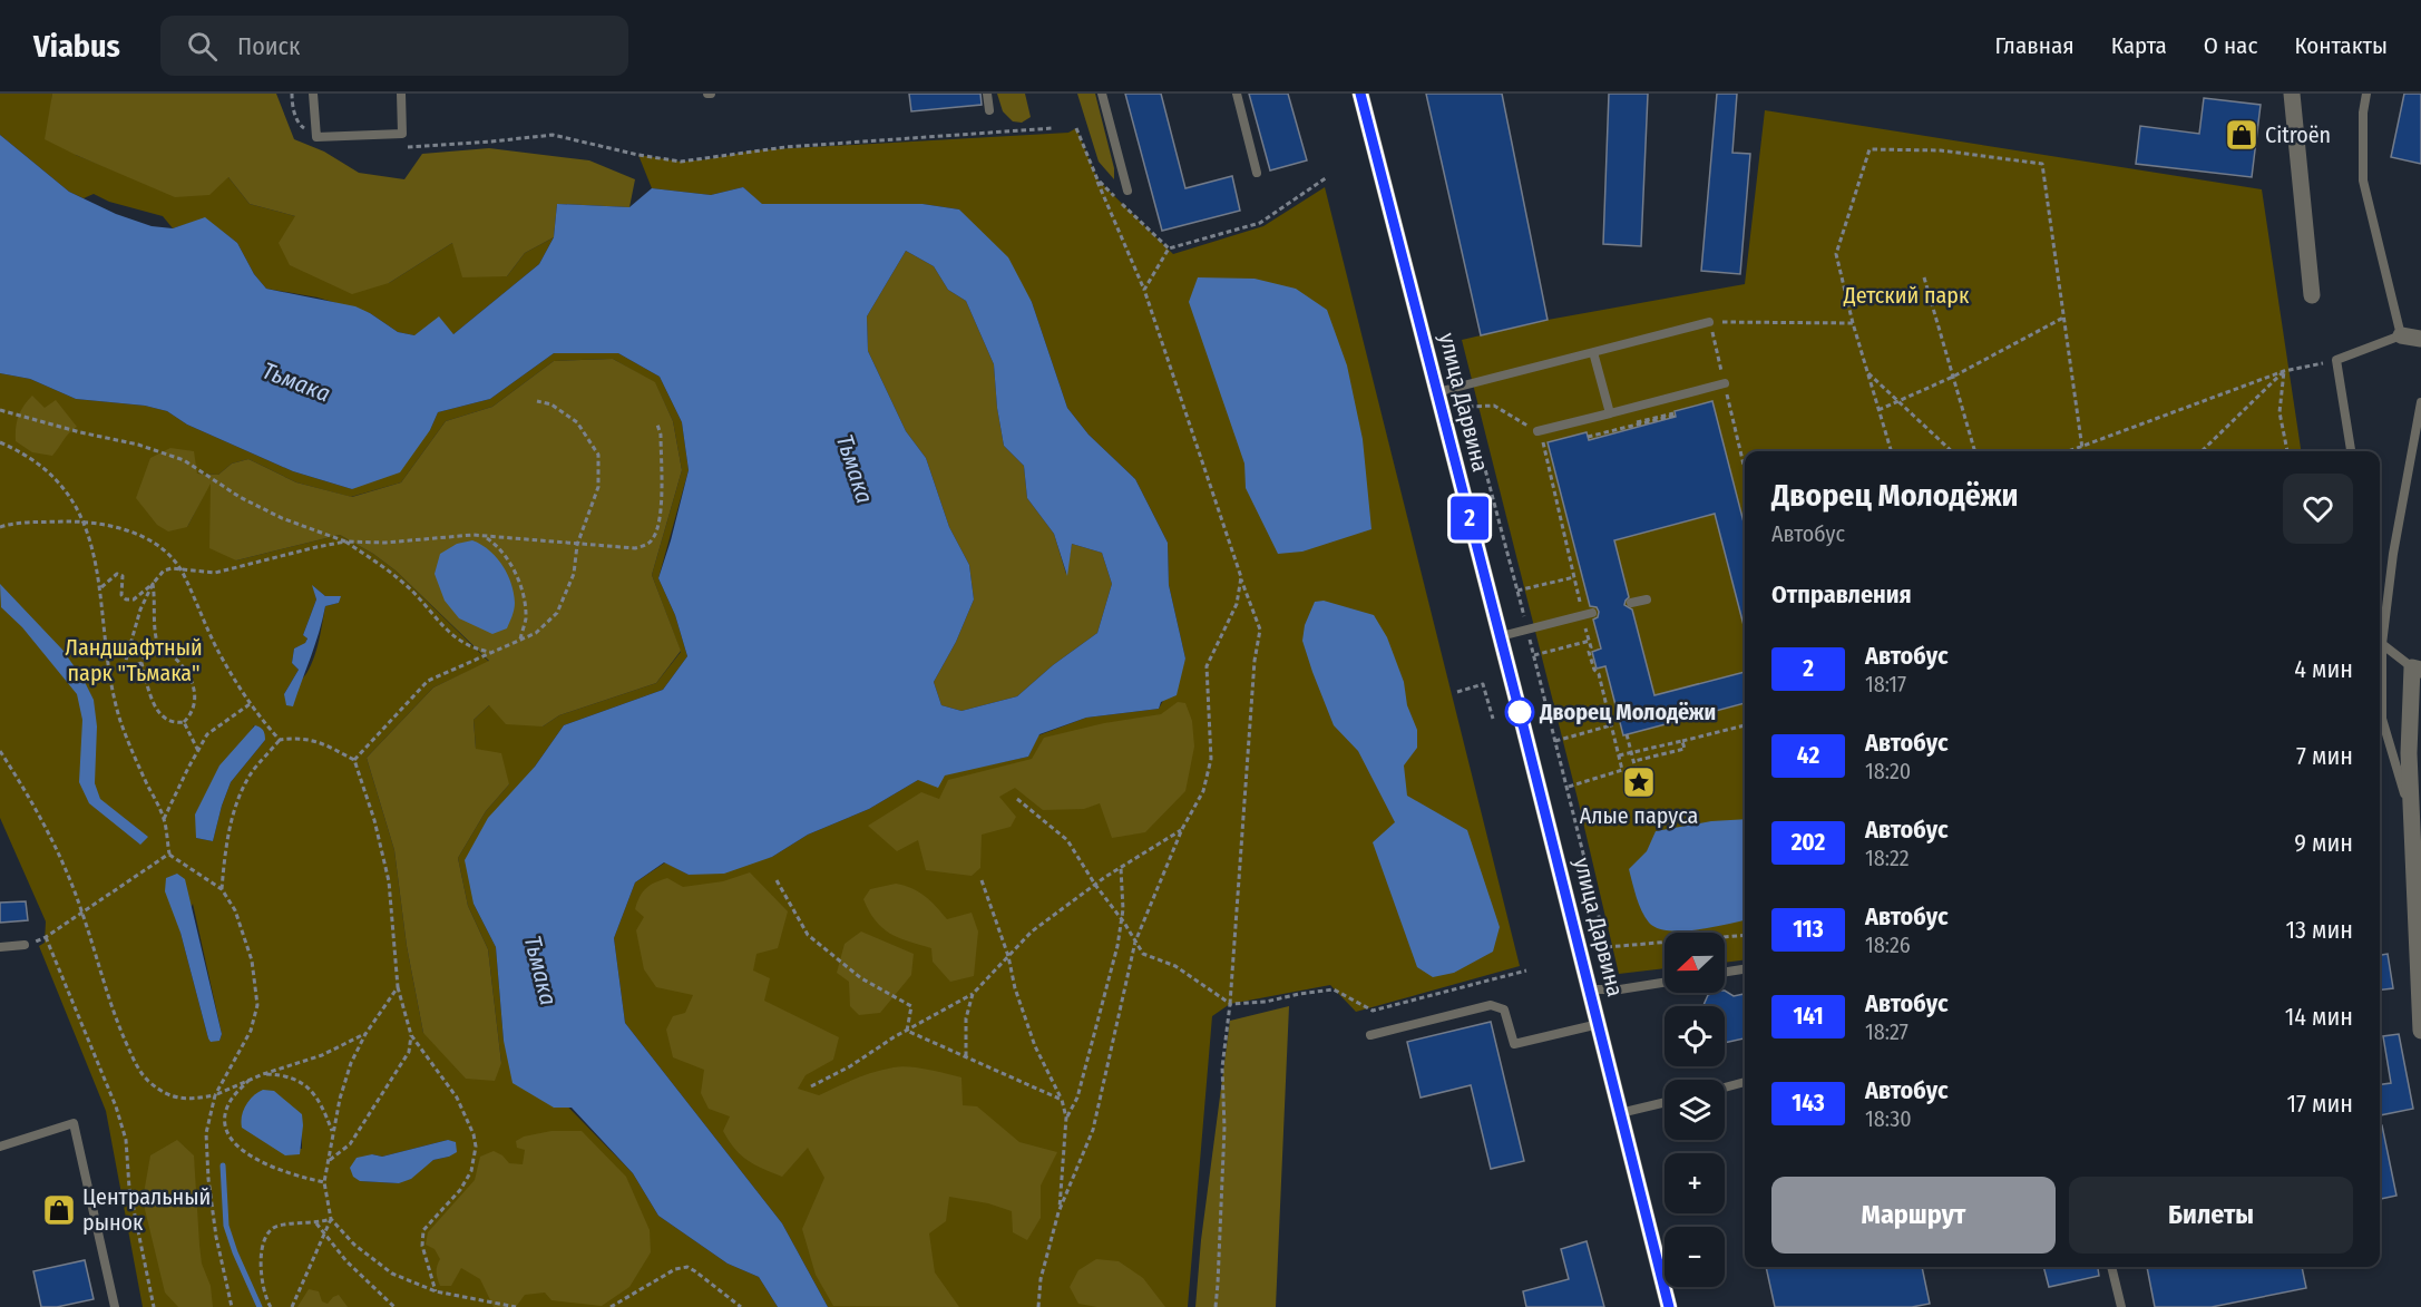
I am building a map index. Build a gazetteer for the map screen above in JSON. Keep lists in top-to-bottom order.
{
  "streets": {
    "main road": ["улица Дарвина"]
  },
  "water": ["Тьмака"],
  "parks": ["Детский парк", "Ландшафтный парк \"Тьмака\""],
  "places": {
    "shop": ["Citroën", "Центральный рынок"],
    "other": ["Дворец Молодёжи"],
    "place": ["Алые паруса"]
  },
  "lines": ["bus line 2"],
  "north": "left",
  "page": {
    "header": "Viabus",
    "search": "Поиск",
    "nav": [
      "Главная",
      "Карта",
      "О нас",
      "Контакты"
    ],
    "on_map": "2",
    "heading": [
      ["Дворец Молодёжи", "Автобус"],
      "Отправления"
    ],
    "list": [
      {
        "mark": "2",
        "name": "Автобус",
        "note": "18:17",
        "value": "4 мин"
      },
      {
        "mark": "42",
        "name": "Автобус",
        "note": "18:20",
        "value": "7 мин"
      },
      {
        "mark": "202",
        "name": "Автобус",
        "note": "18:22",
        "value": "9 мин"
      },
      {
        "mark": "113",
        "name": "Автобус",
        "note": "18:26",
        "value": "13 мин"
      },
      {
        "mark": "141",
        "name": "Автобус",
        "note": "18:27",
        "value": "14 мин"
      },
      {
        "mark": "143",
        "name": "Автобус",
        "note": "18:30",
        "value": "17 мин"
      }
    ],
    "map_buttons": ["+", "−"],
    "buttons": ["Маршрут", "Билеты"]
  }
}
